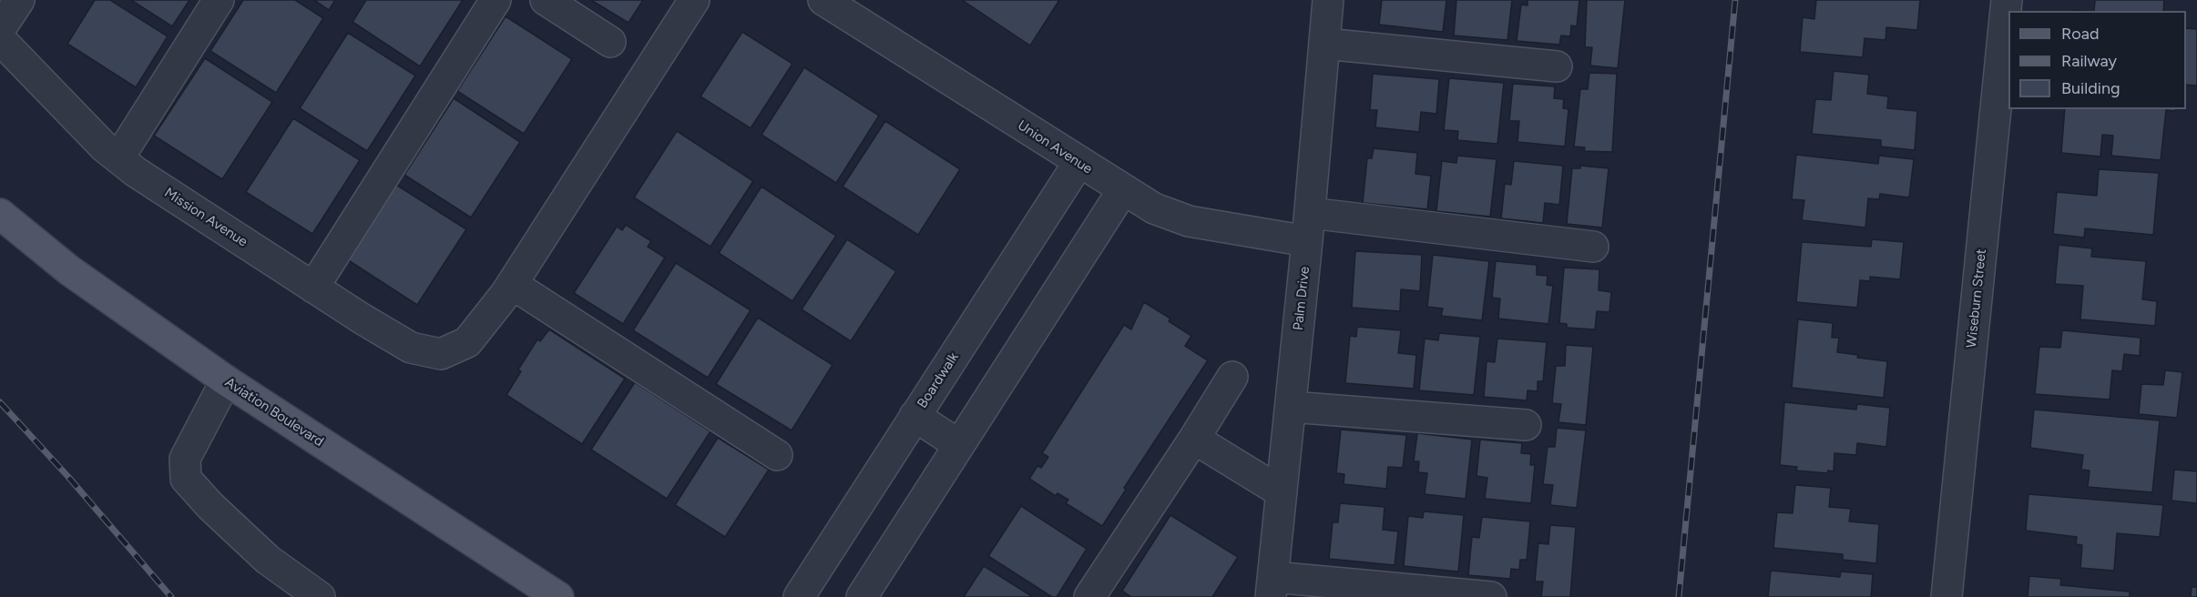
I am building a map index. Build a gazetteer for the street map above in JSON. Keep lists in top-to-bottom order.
{
  "streets": {
    "main road": ["Aviation Boulevard"],
    "street": [
      "Union Avenue",
      "Mission Avenue",
      "Palm Drive",
      "Wiseburn Street",
      "Boardwalk"
    ]
  },
  "crossings": [
    ["Union Avenue", "Palm Drive"],
    ["Union Avenue", "Boardwalk"]
  ],
  "legend": ["Road", "Railway", "Building"]
}
